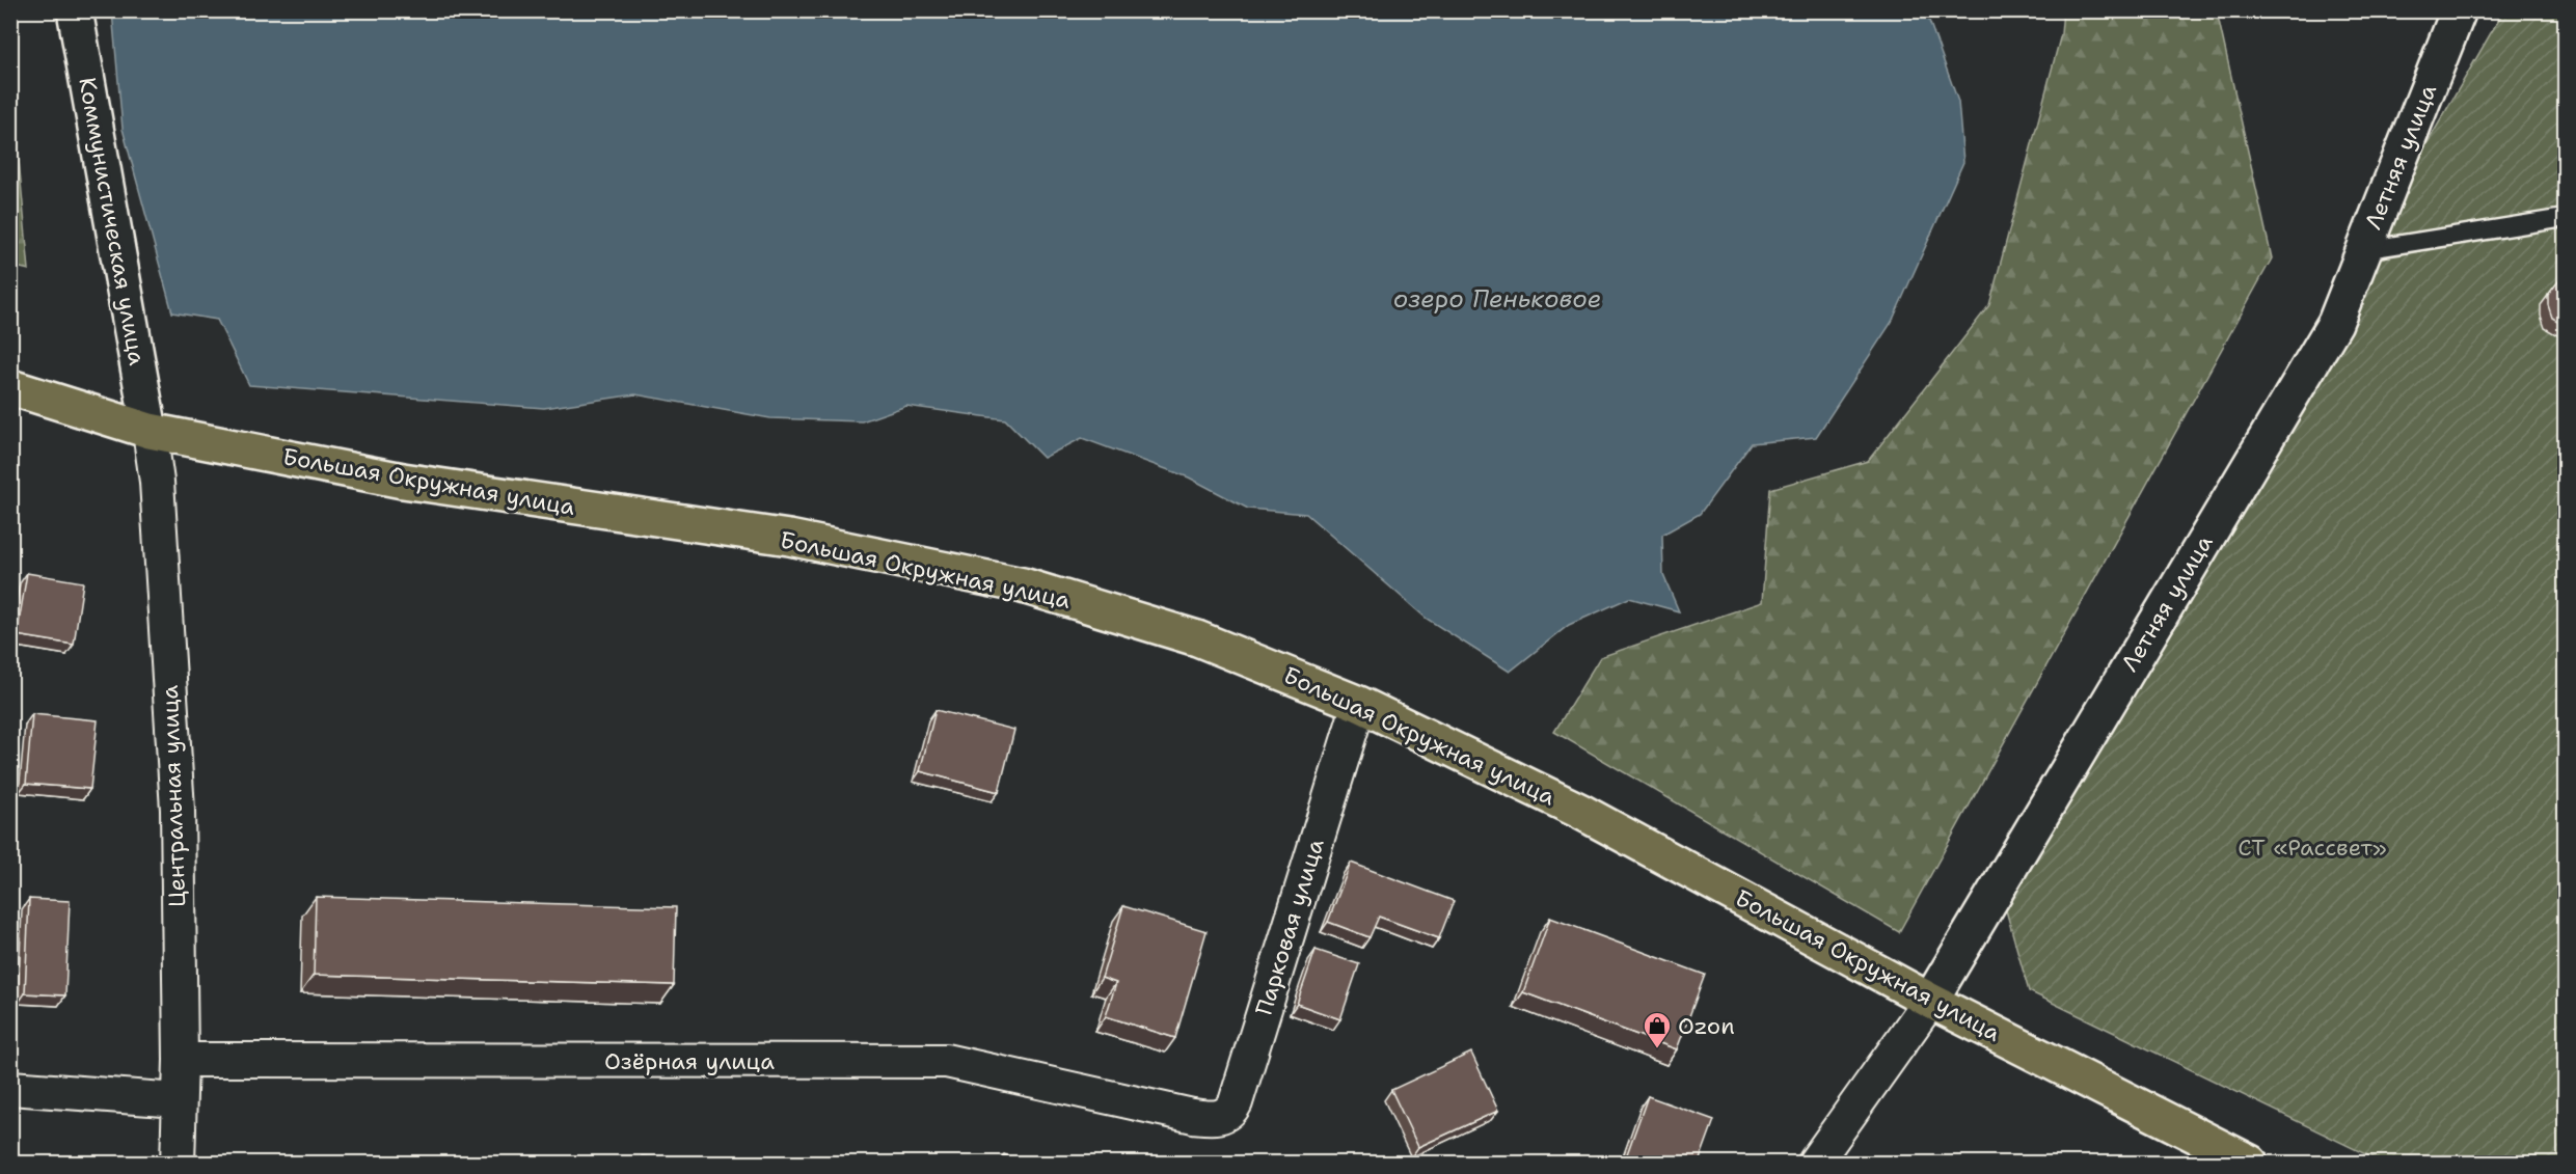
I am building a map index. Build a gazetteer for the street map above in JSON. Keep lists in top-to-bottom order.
{
  "streets": {
    "main road": ["Большая Окружная улица"],
    "street": [
      "Летняя улица",
      "Коммунистическая улица",
      "Центральная улица",
      "Парковая улица",
      "Озёрная улица"
    ]
  },
  "crossings": [
    ["Летняя улица", "Большая Окружная улица"],
    ["Коммунистическая улица", "Большая Окружная улица"],
    ["Коммунистическая улица", "Центральная улица"],
    ["Большая Окружная улица", "Центральная улица"],
    ["Большая Окружная улица", "Парковая улица"],
    ["Центральная улица", "Озёрная улица"],
    ["Парковая улица", "Озёрная улица"]
  ],
  "water": ["озеро Пеньковое"],
  "parks": ["СТ «Рассвет»"],
  "places": {
    "shop": ["Ozon"]
  }
}
